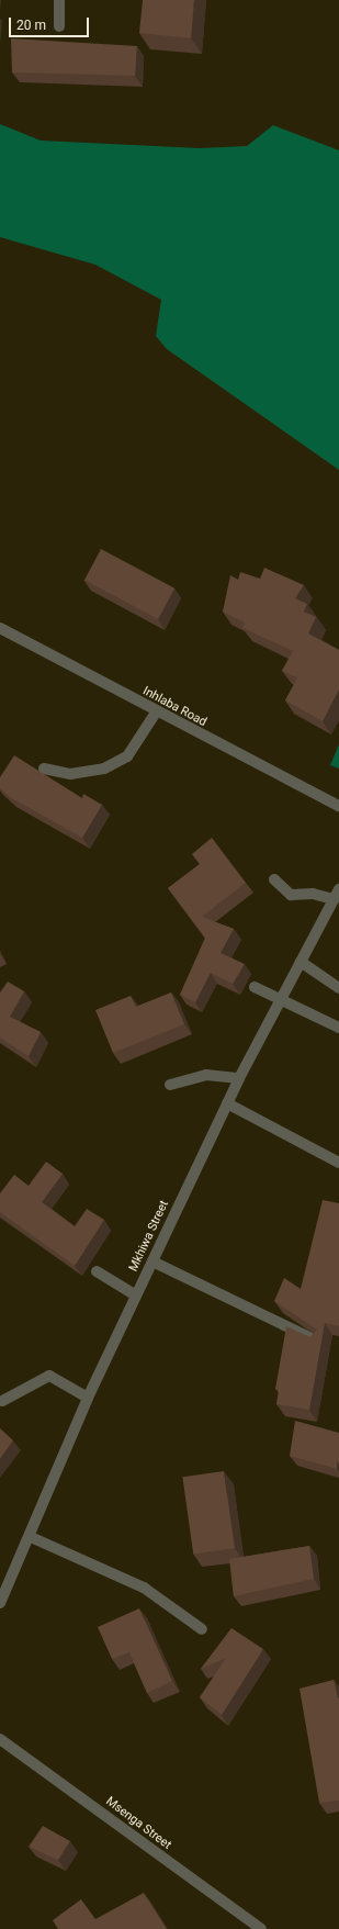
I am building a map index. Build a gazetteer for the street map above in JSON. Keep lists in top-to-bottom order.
{
  "streets": {
    "street": ["Inhlaba Road", "Mkhiwa Street", "Msenga Street"]
  },
  "scale_bar": "20 m"
}
